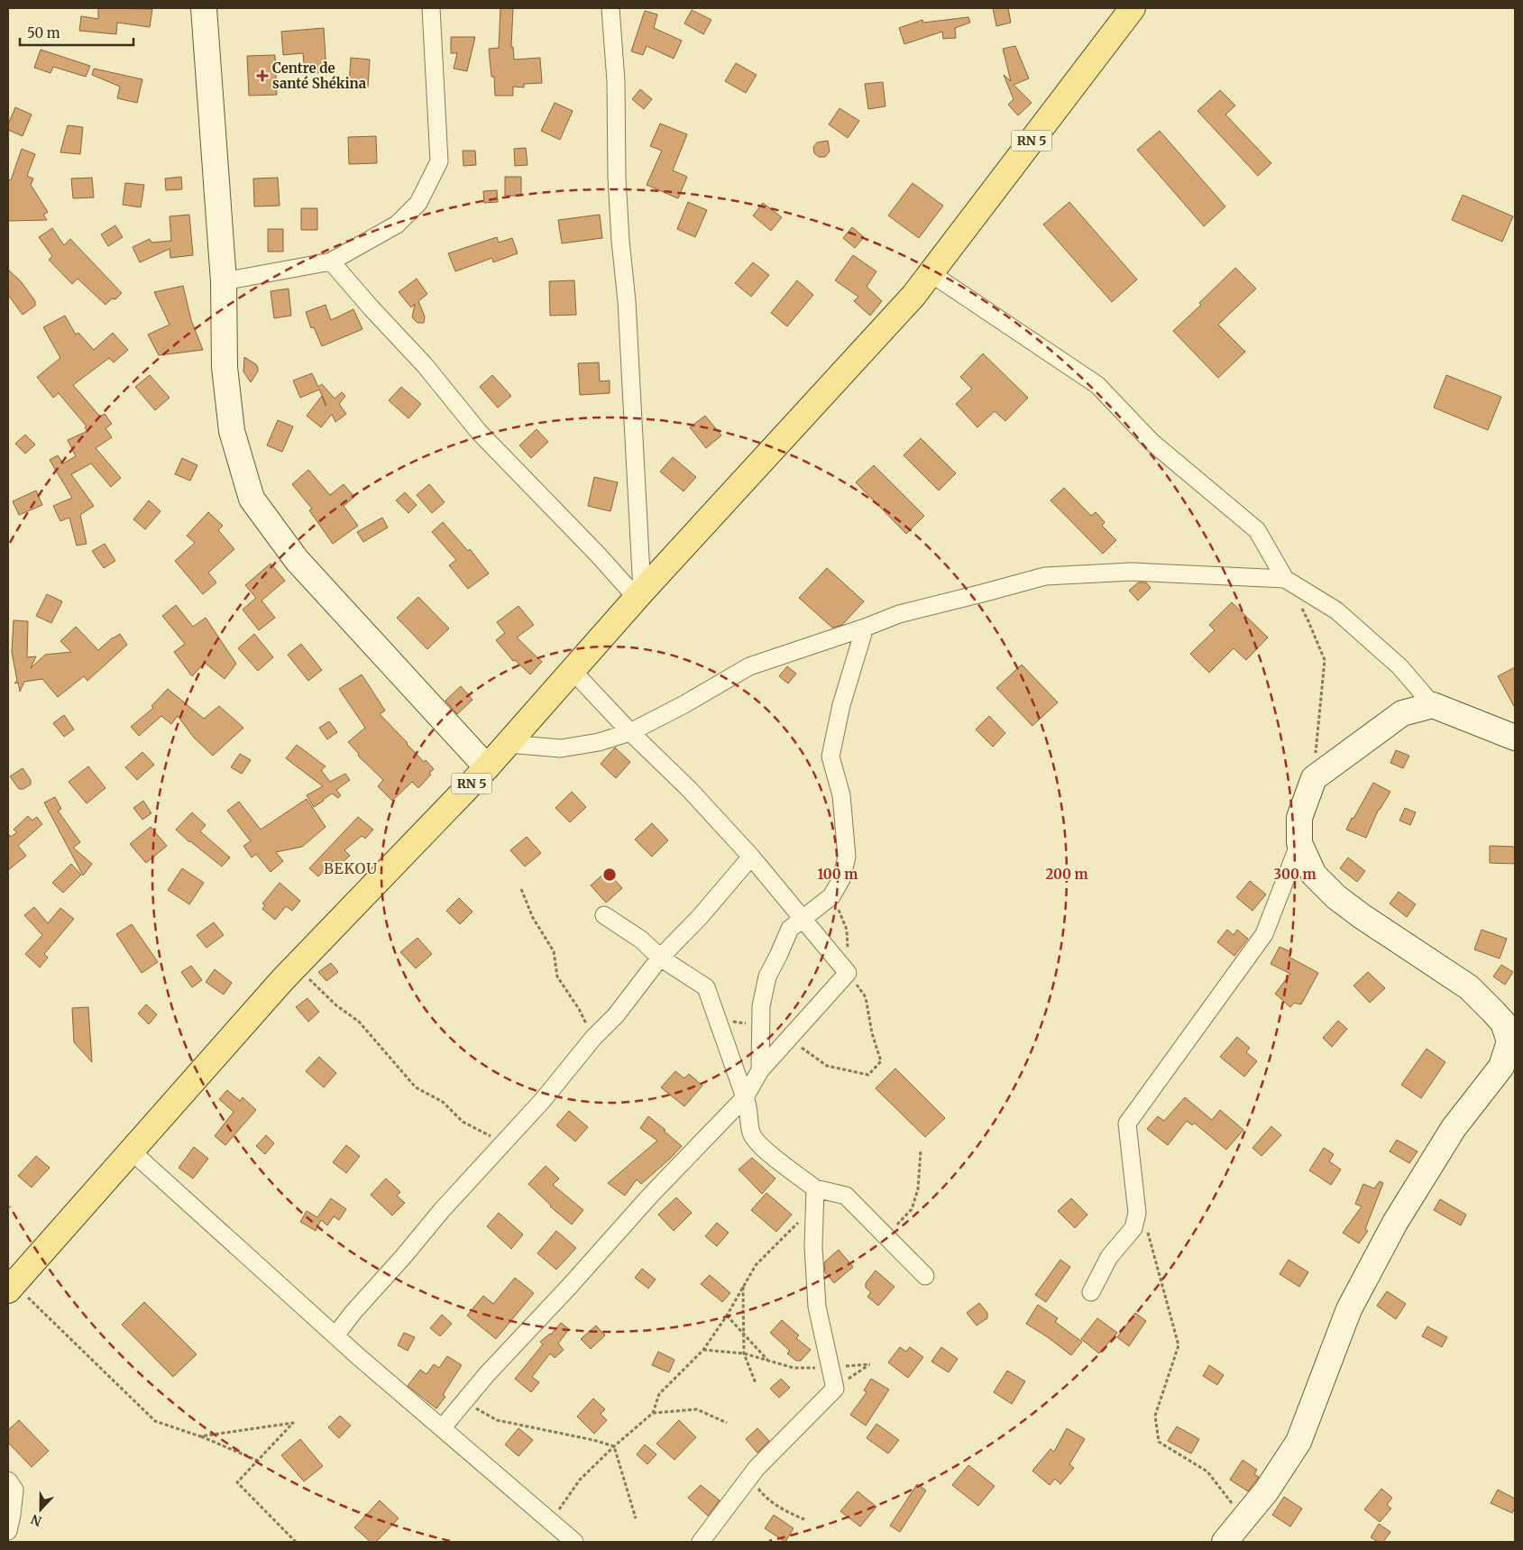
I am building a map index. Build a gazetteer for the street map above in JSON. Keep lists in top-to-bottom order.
{
  "streets": {
    "main road": ["RN 5"]
  },
  "districts": ["BEKOU"],
  "places": {
    "health": ["Centre de santé Shékina"]
  },
  "scale_bar": "50 m",
  "north": "bottom",
  "rings": ["100 m", "200 m", "300 m"]
}
